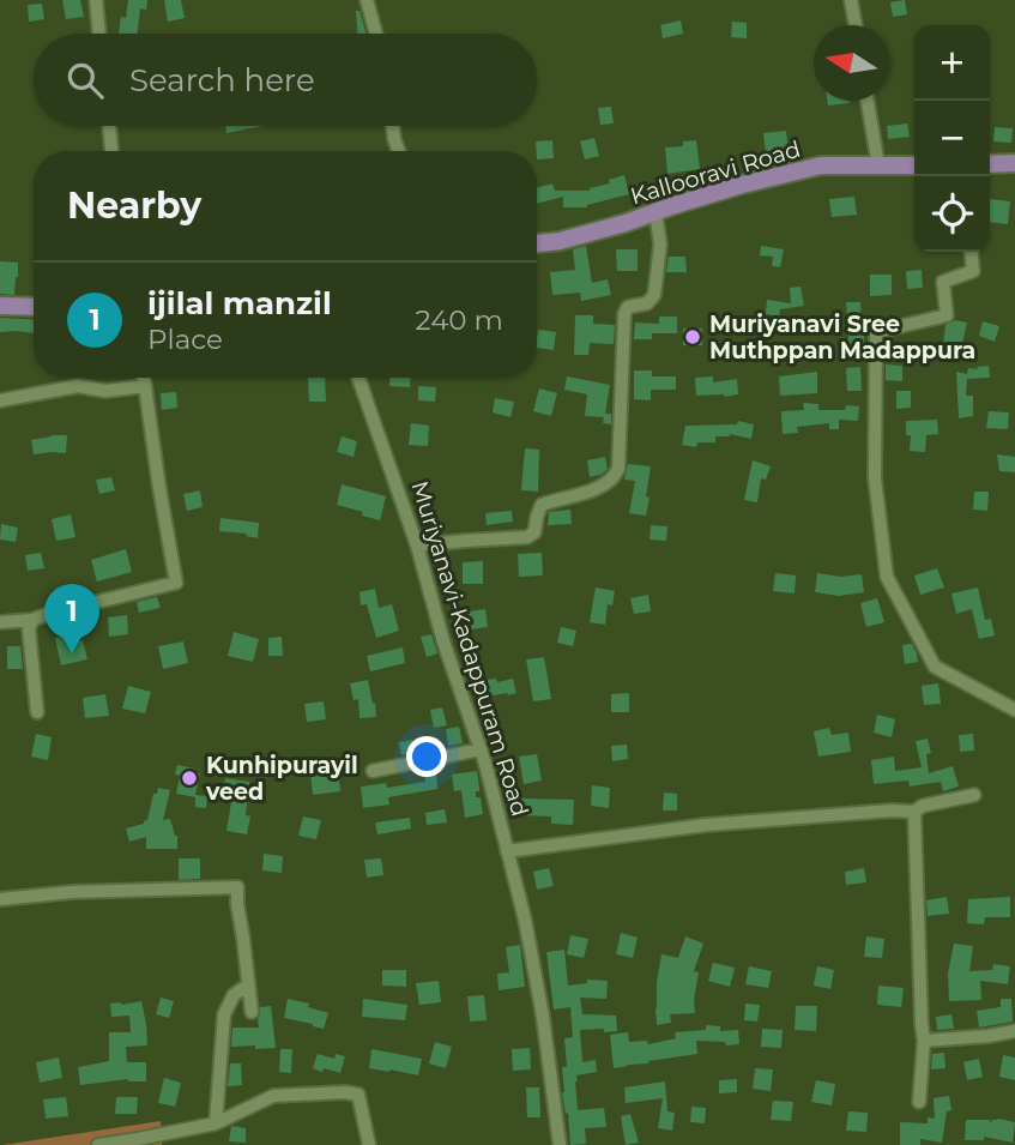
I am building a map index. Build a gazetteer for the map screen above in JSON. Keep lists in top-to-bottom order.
{
  "streets": {
    "main road": ["Kallooravi Road"],
    "street": ["Muriyanavi-Kadappuram Road"]
  },
  "places": ["Muriyanavi Sree Muthppan Madappura", "Kunhipurayil veed"],
  "north": "left",
  "page": {
    "map_buttons": ["+", "−"],
    "search": "Search here",
    "heading": "Nearby",
    "list": [
      {
        "mark": "1",
        "name": "ijilal manzil",
        "note": "Place",
        "value": "240 m"
      }
    ],
    "pins": "1"
  }
}
